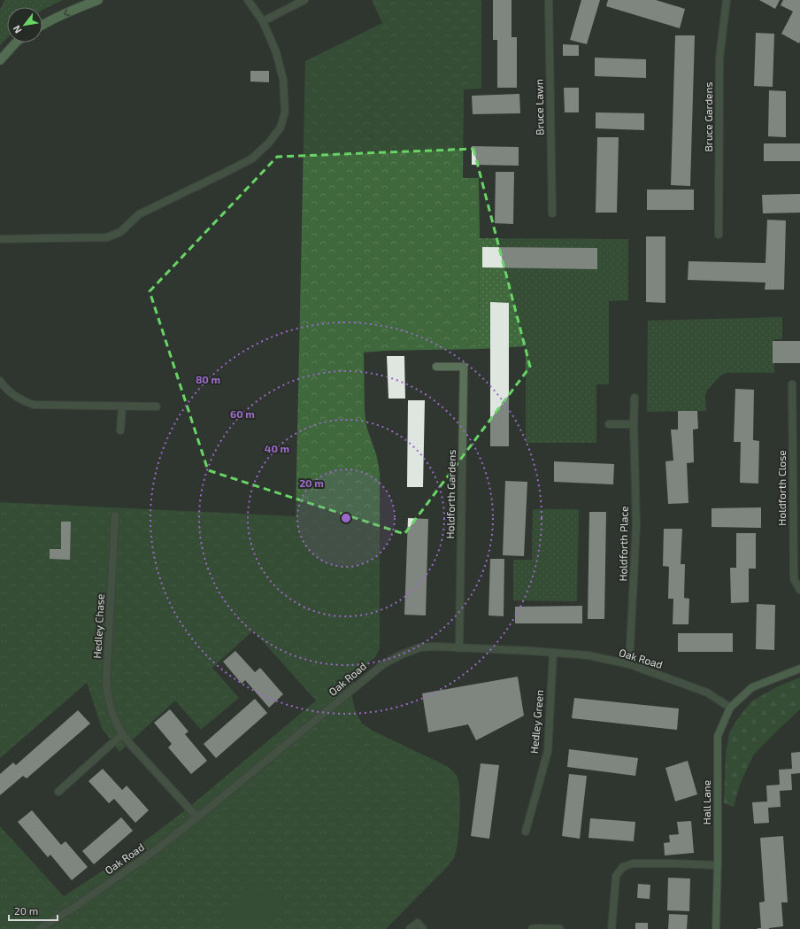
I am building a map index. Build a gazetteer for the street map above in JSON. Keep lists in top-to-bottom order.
{
  "streets": {
    "street": [
      "Bruce Lawn",
      "Bruce Gardens",
      "Holdforth Close",
      "Holdforth Gardens",
      "Holdforth Place",
      "Hedley Chase",
      "Oak Road",
      "Hedley Green",
      "Hall Lane"
    ]
  },
  "crossings": [
    ["Holdforth Gardens", "Oak Road"],
    ["Holdforth Place", "Oak Road"],
    ["Hedley Chase", "Oak Road"],
    ["Oak Road", "Hedley Green"],
    ["Oak Road", "Hall Lane"]
  ],
  "scale_bar": "20 m",
  "north": "bottom left",
  "rings": [
    "80 m",
    "60 m",
    "40 m",
    "20 m"
  ]
}
